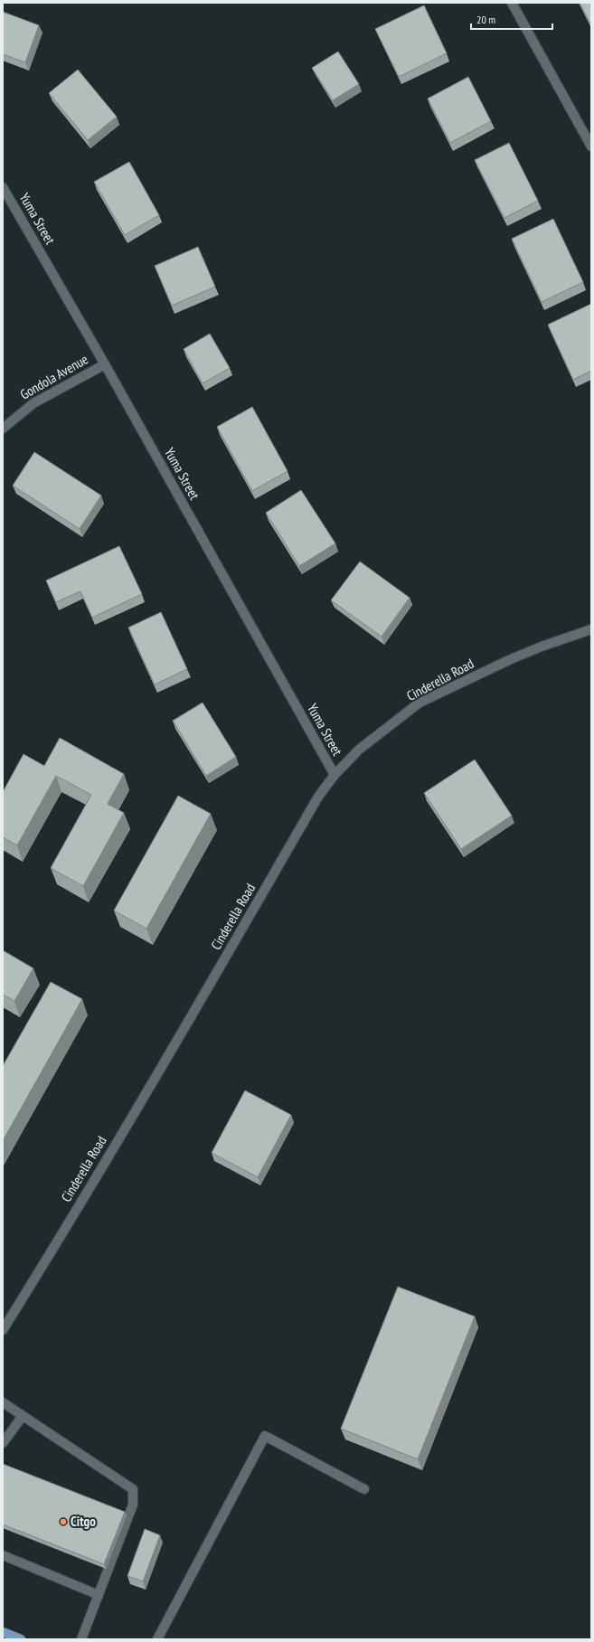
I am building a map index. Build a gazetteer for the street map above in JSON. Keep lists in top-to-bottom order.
{
  "streets": {
    "street": ["Yuma Street", "Gondola Avenue", "Cinderella Road"]
  },
  "crossings": [
    ["Yuma Street", "Gondola Avenue"],
    ["Yuma Street", "Cinderella Road"]
  ],
  "places": ["Citgo"],
  "scale_bar": "20 m"
}
